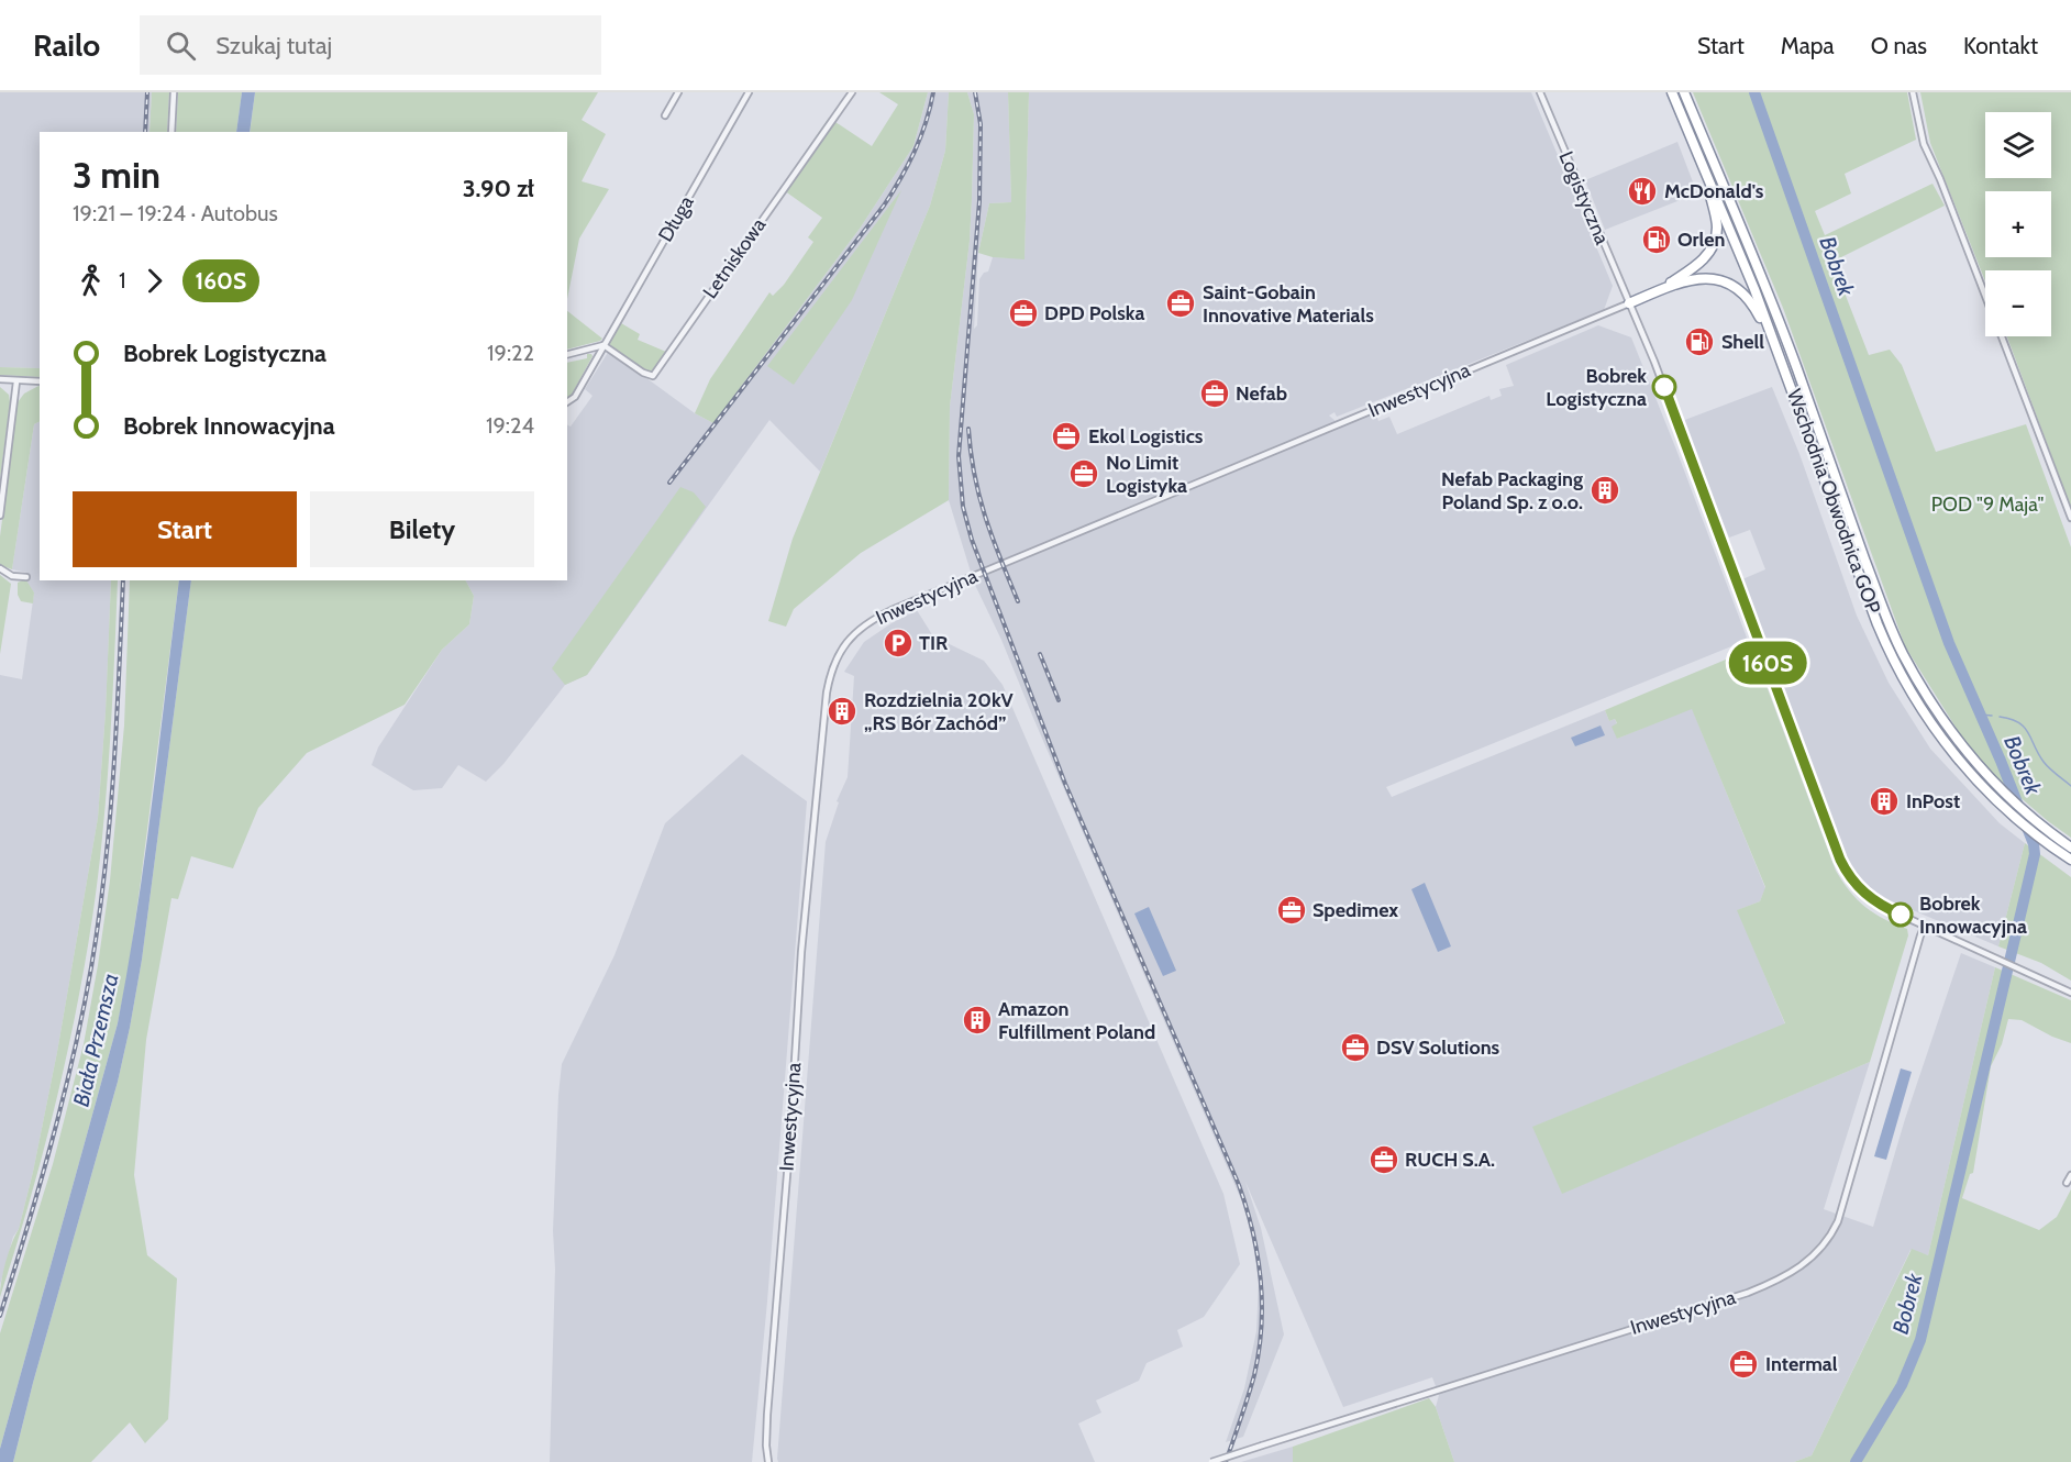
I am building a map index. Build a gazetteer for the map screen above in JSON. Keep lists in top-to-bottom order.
{
  "streets": {
    "highway": ["Wschodnia Obwodnica GOP"],
    "street": [
      "Logistyczna",
      "Długa",
      "Letniskowa",
      "Inwestycyjna"
    ]
  },
  "crossings": [
    ["Logistyczna", "Inwestycyjna"],
    ["Długa", "Letniskowa"]
  ],
  "water": ["Bobrek", "Biała Przemsza"],
  "parks": ["POD \"9 Maja\""],
  "places": {
    "restaurant": ["McDonald's"],
    "fuel station": ["Orlen", "Shell"],
    "office": [
      "Saint-Gobain Innovative Materials",
      "DPD Polska",
      "Nefab",
      "Ekol Logistics",
      "No Limit Logistyka",
      "Spedimex",
      "DSV Solutions",
      "RUCH S.A.",
      "Intermal"
    ],
    "other": ["Bobrek Logistyczna", "Bobrek Innowacyjna"],
    "building": [
      "Nefab Packaging Poland Sp. z o.o.",
      "Rozdzielnia 20kV „RS Bór Zachód”",
      "InPost",
      "Amazon Fulfillment Poland"
    ],
    "parking": ["TIR"]
  },
  "lines": ["bus line 160S"],
  "page": {
    "header": "Railo",
    "search": "Szukaj tutaj",
    "nav": [
      "Start",
      "Mapa",
      "O nas",
      "Kontakt"
    ],
    "on_map": "160S",
    "map_buttons": ["+", "−"],
    "heading": ["3 min", "19:21 – 19:24 · Autobus", "3.90 zł"],
    "legs": ["1", "160S"],
    "list": [
      {
        "name": "Bobrek Logistyczna",
        "value": "19:22"
      },
      {
        "name": "Bobrek Innowacyjna",
        "value": "19:24"
      }
    ],
    "buttons": ["Start", "Bilety"]
  }
}
